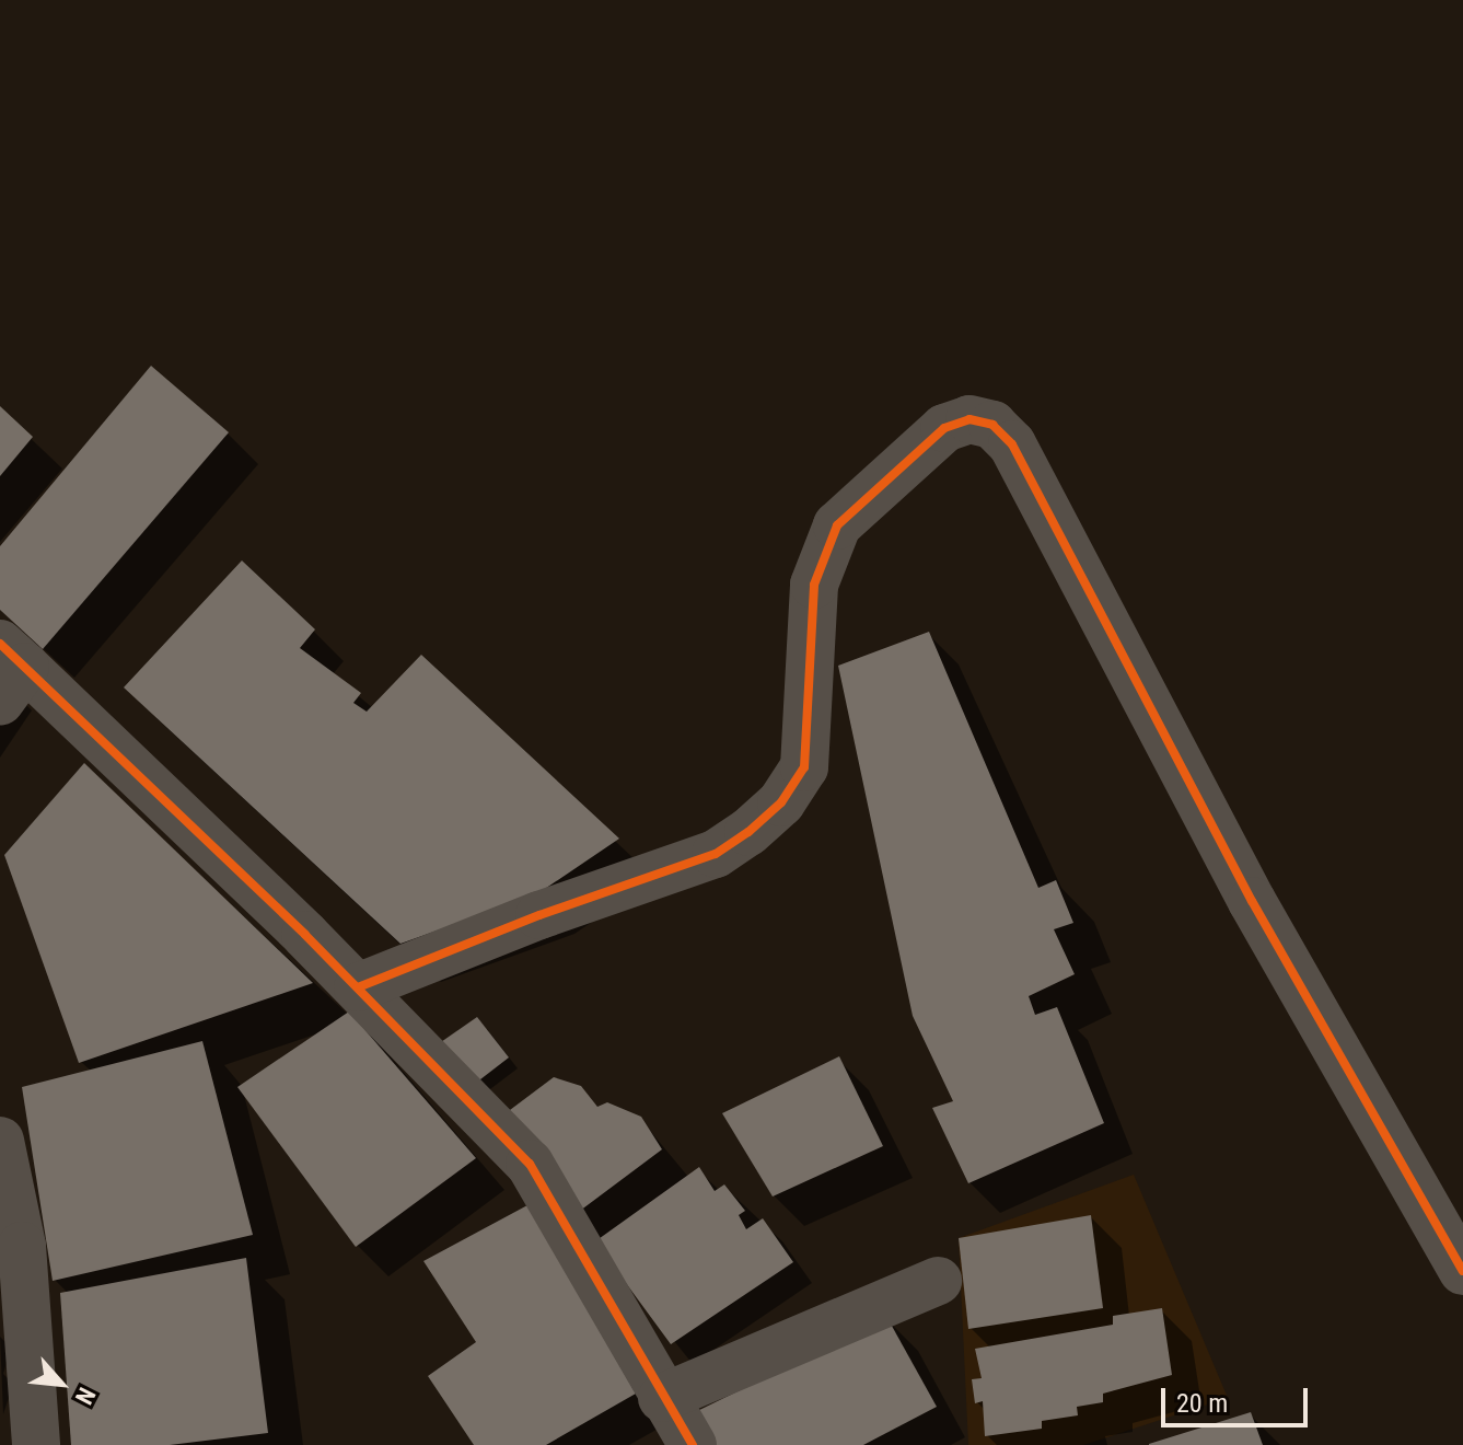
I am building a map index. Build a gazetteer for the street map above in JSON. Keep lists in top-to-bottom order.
{
  "scale_bar": "20 m",
  "north": "bottom right"
}
